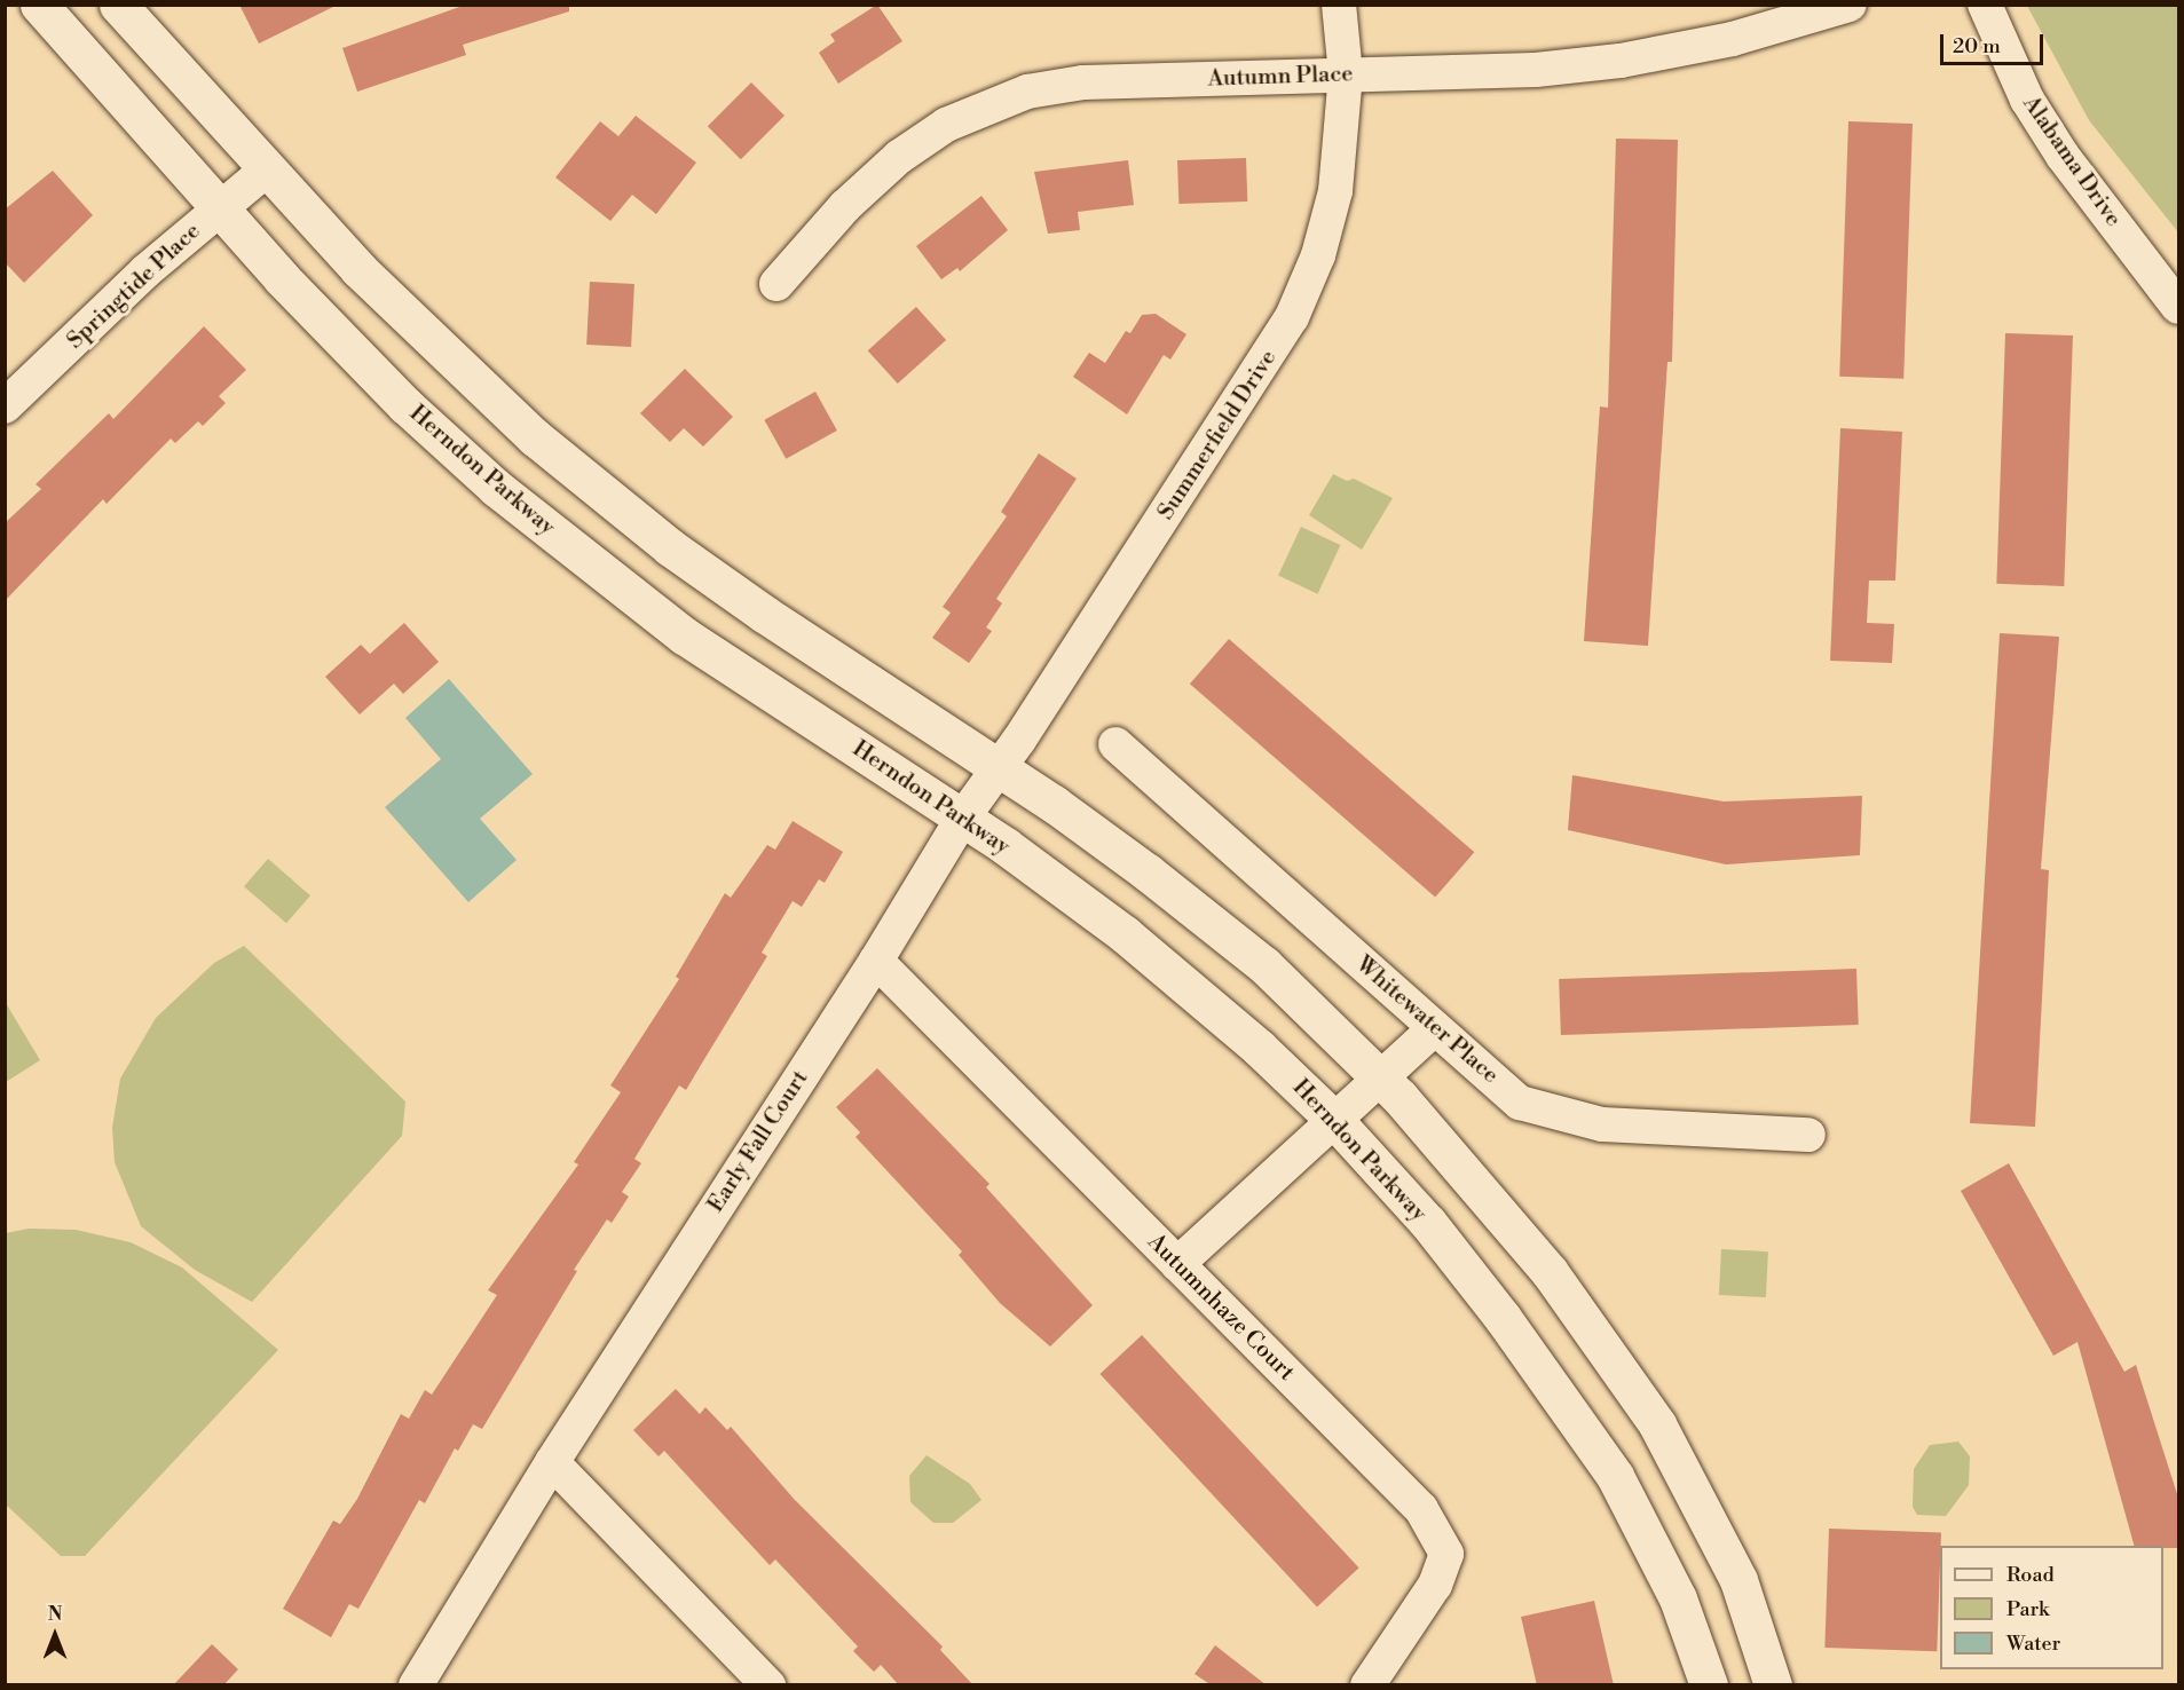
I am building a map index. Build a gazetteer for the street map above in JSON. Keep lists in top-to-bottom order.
{
  "streets": {
    "main road": ["Herndon Parkway"],
    "street": [
      "Autumn Place",
      "Alabama Drive",
      "Springtide Place",
      "Summerfield Drive",
      "Whitewater Place",
      "Early Fall Court",
      "Autumnhaze Court"
    ]
  },
  "crossings": [
    ["Autumn Place", "Summerfield Drive"],
    ["Springtide Place", "Herndon Parkway"],
    ["Summerfield Drive", "Herndon Parkway"],
    ["Summerfield Drive", "Early Fall Court"],
    ["Herndon Parkway", "Early Fall Court"],
    ["Early Fall Court", "Autumnhaze Court"]
  ],
  "legend": ["Road", "Park", "Water"],
  "scale_bar": "20 m",
  "north": "top"
}
